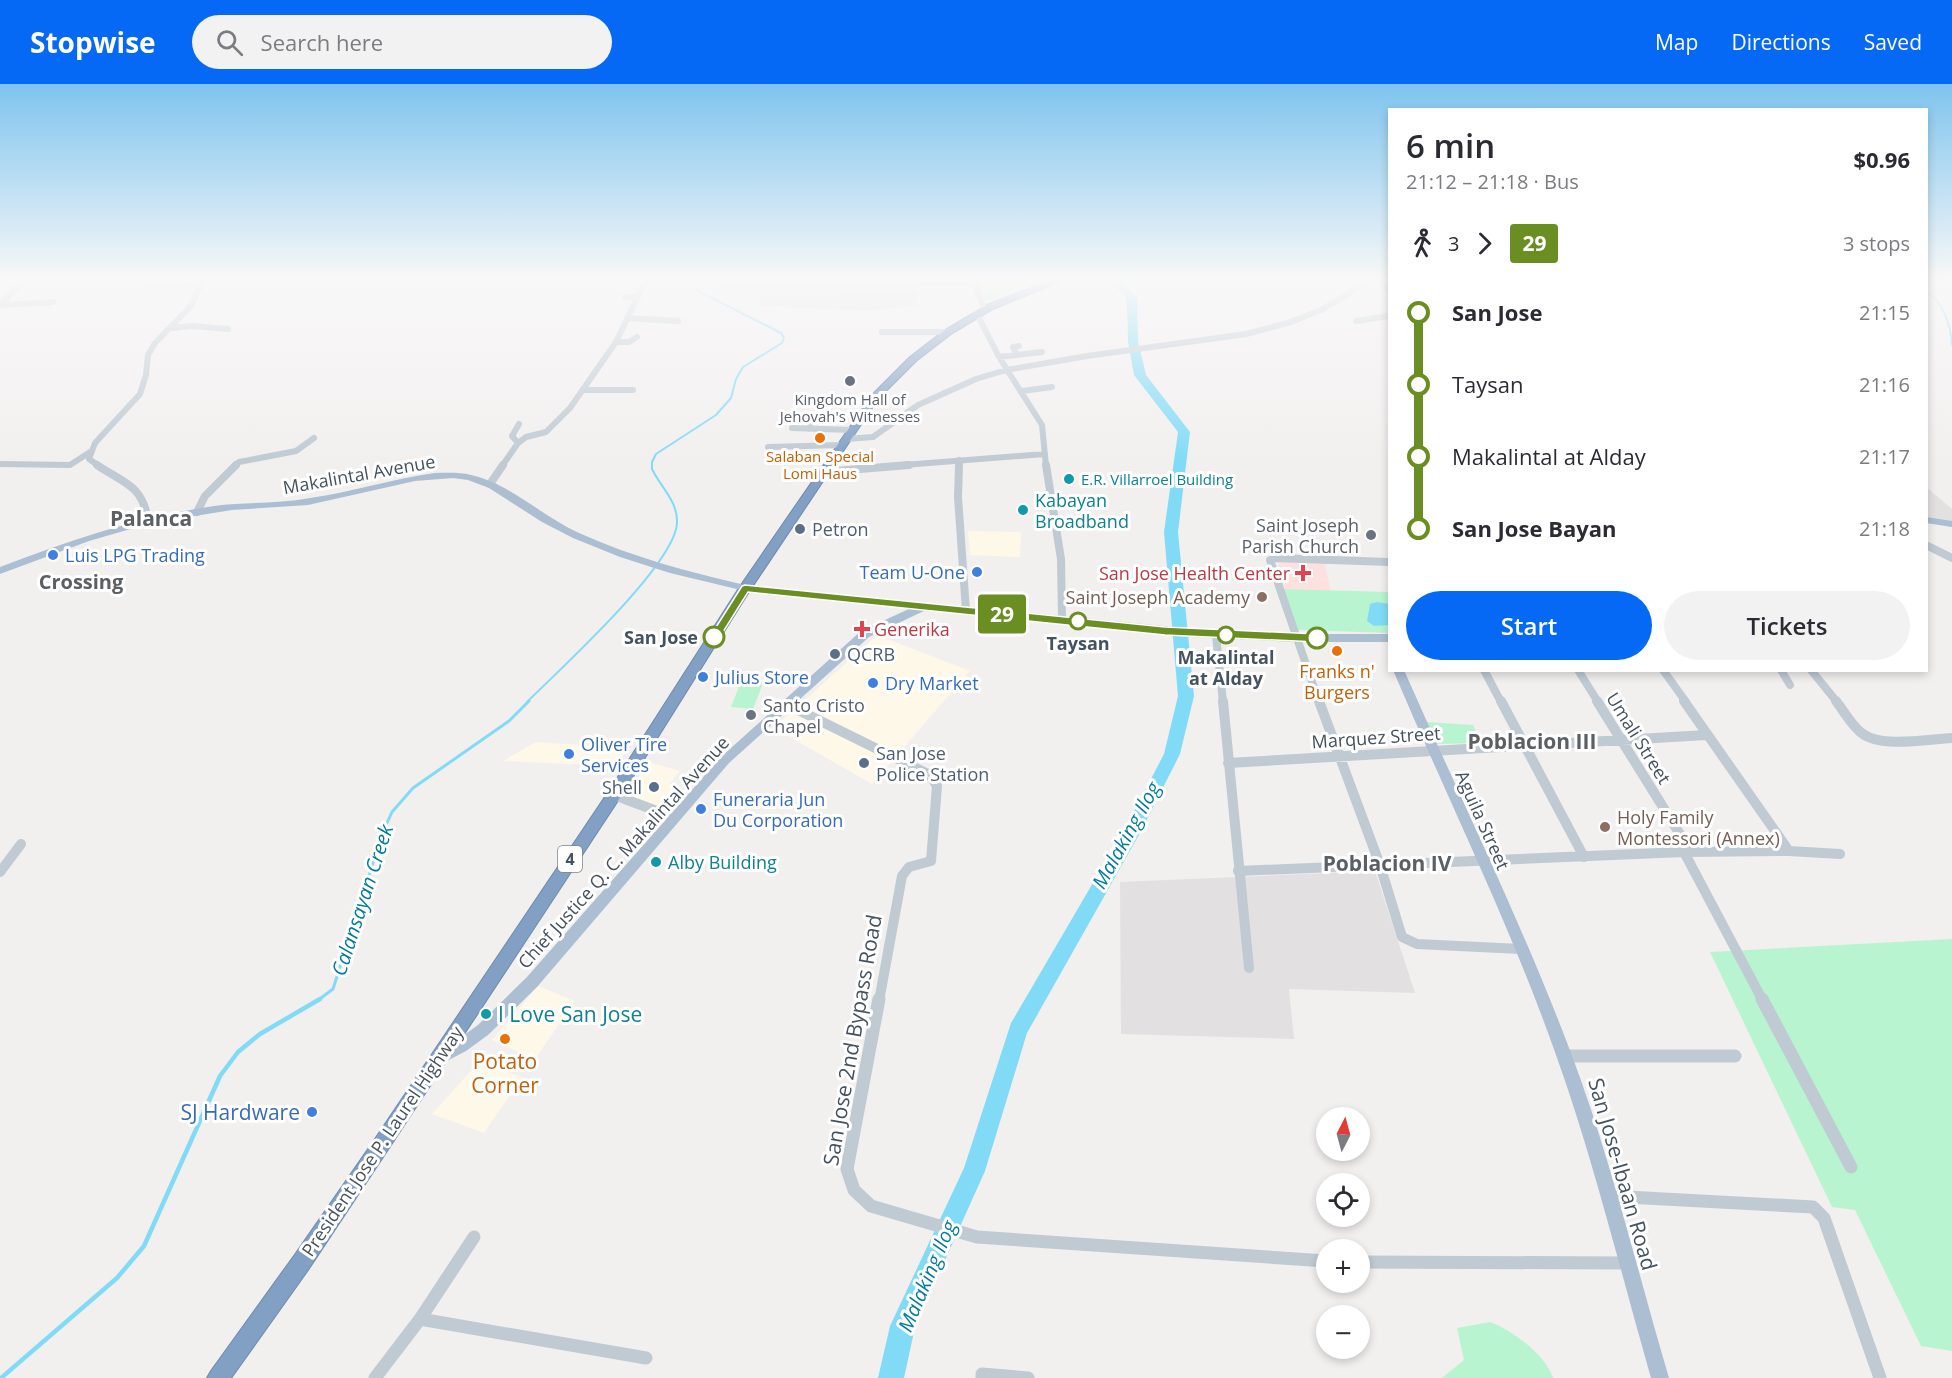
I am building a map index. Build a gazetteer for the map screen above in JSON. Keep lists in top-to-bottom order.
{
  "streets": {
    "highway": ["4", "President Jose P. Laurel Highway"],
    "main road": [
      "Makalintal Avenue",
      "Aguila Street",
      "Chief Justice Q. C. Makalintal Avenue",
      "San Jose-Ibaan Road"
    ],
    "street": ["Marquez Street", "Umali Street", "San Jose 2nd Bypass Road"]
  },
  "crossings": [
    ["Makalintal Avenue", "Chief Justice Q. C. Makalintal Avenue"],
    ["Makalintal Avenue", "President Jose P. Laurel Highway"],
    ["Marquez Street", "Umali Street"],
    ["Marquez Street", "Aguila Street"],
    ["Aguila Street", "San Jose-Ibaan Road"],
    ["Chief Justice Q. C. Makalintal Avenue", "San Jose 2nd Bypass Road"],
    ["Chief Justice Q. C. Makalintal Avenue", "President Jose P. Laurel Highway"]
  ],
  "districts": [
    "Palanca",
    "Crossing",
    "Poblacion III",
    "Poblacion IV"
  ],
  "water": ["Malaking Ilog", "Calansayan Creek"],
  "places": {
    "other": [
      "Kingdom Hall of Jehovah's Witnesses",
      "Salaban Special Lomi Haus",
      "E.R. Villarroel Building",
      "Kabayan Broadband",
      "Petron",
      "Saint Joseph Parish Church",
      "Luis LPG Trading",
      "Team U-One",
      "Saint Joseph Academy",
      "Taysan",
      "Makalintal at Alday",
      "San Jose",
      "Franks n' Burgers",
      "QCRB",
      "Julius Store",
      "Dry Market",
      "Santo Cristo Chapel",
      "Oliver Tire Services",
      "San Jose Police Station",
      "Shell",
      "Funeraria Jun Du Corporation",
      "Holy Family Montessori (Annex)",
      "Alby Building",
      "I Love San Jose",
      "Potato Corner",
      "SJ Hardware"
    ],
    "health": ["San Jose Health Center", "Generika"]
  },
  "lines": ["bus line 29"],
  "north": "top",
  "page": {
    "header": "Stopwise",
    "search": "Search here",
    "nav": ["Map", "Directions", "Saved"],
    "on_map": "29",
    "heading": ["6 min", "21:12 – 21:18 · Bus", "$0.96"],
    "legs": ["3", "29", "3 stops"],
    "list": [
      {
        "name": "San Jose",
        "value": "21:15"
      },
      {
        "name": "Taysan",
        "value": "21:16"
      },
      {
        "name": "Makalintal at Alday",
        "value": "21:17"
      },
      {
        "name": "San Jose Bayan",
        "value": "21:18"
      }
    ],
    "buttons": ["Start", "Tickets"],
    "map_buttons": ["+", "−"]
  }
}
